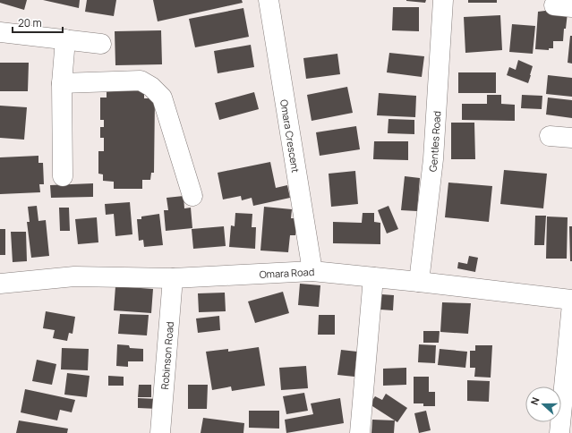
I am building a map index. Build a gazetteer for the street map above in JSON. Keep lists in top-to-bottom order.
{
  "streets": {
    "street": [
      "Omara Crescent",
      "Gentles Road",
      "Omara Road",
      "Robinson Road"
    ]
  },
  "crossings": [
    ["Omara Crescent", "Omara Road"],
    ["Gentles Road", "Omara Road"],
    ["Omara Road", "Robinson Road"]
  ],
  "scale_bar": "20 m",
  "north": "left"
}
